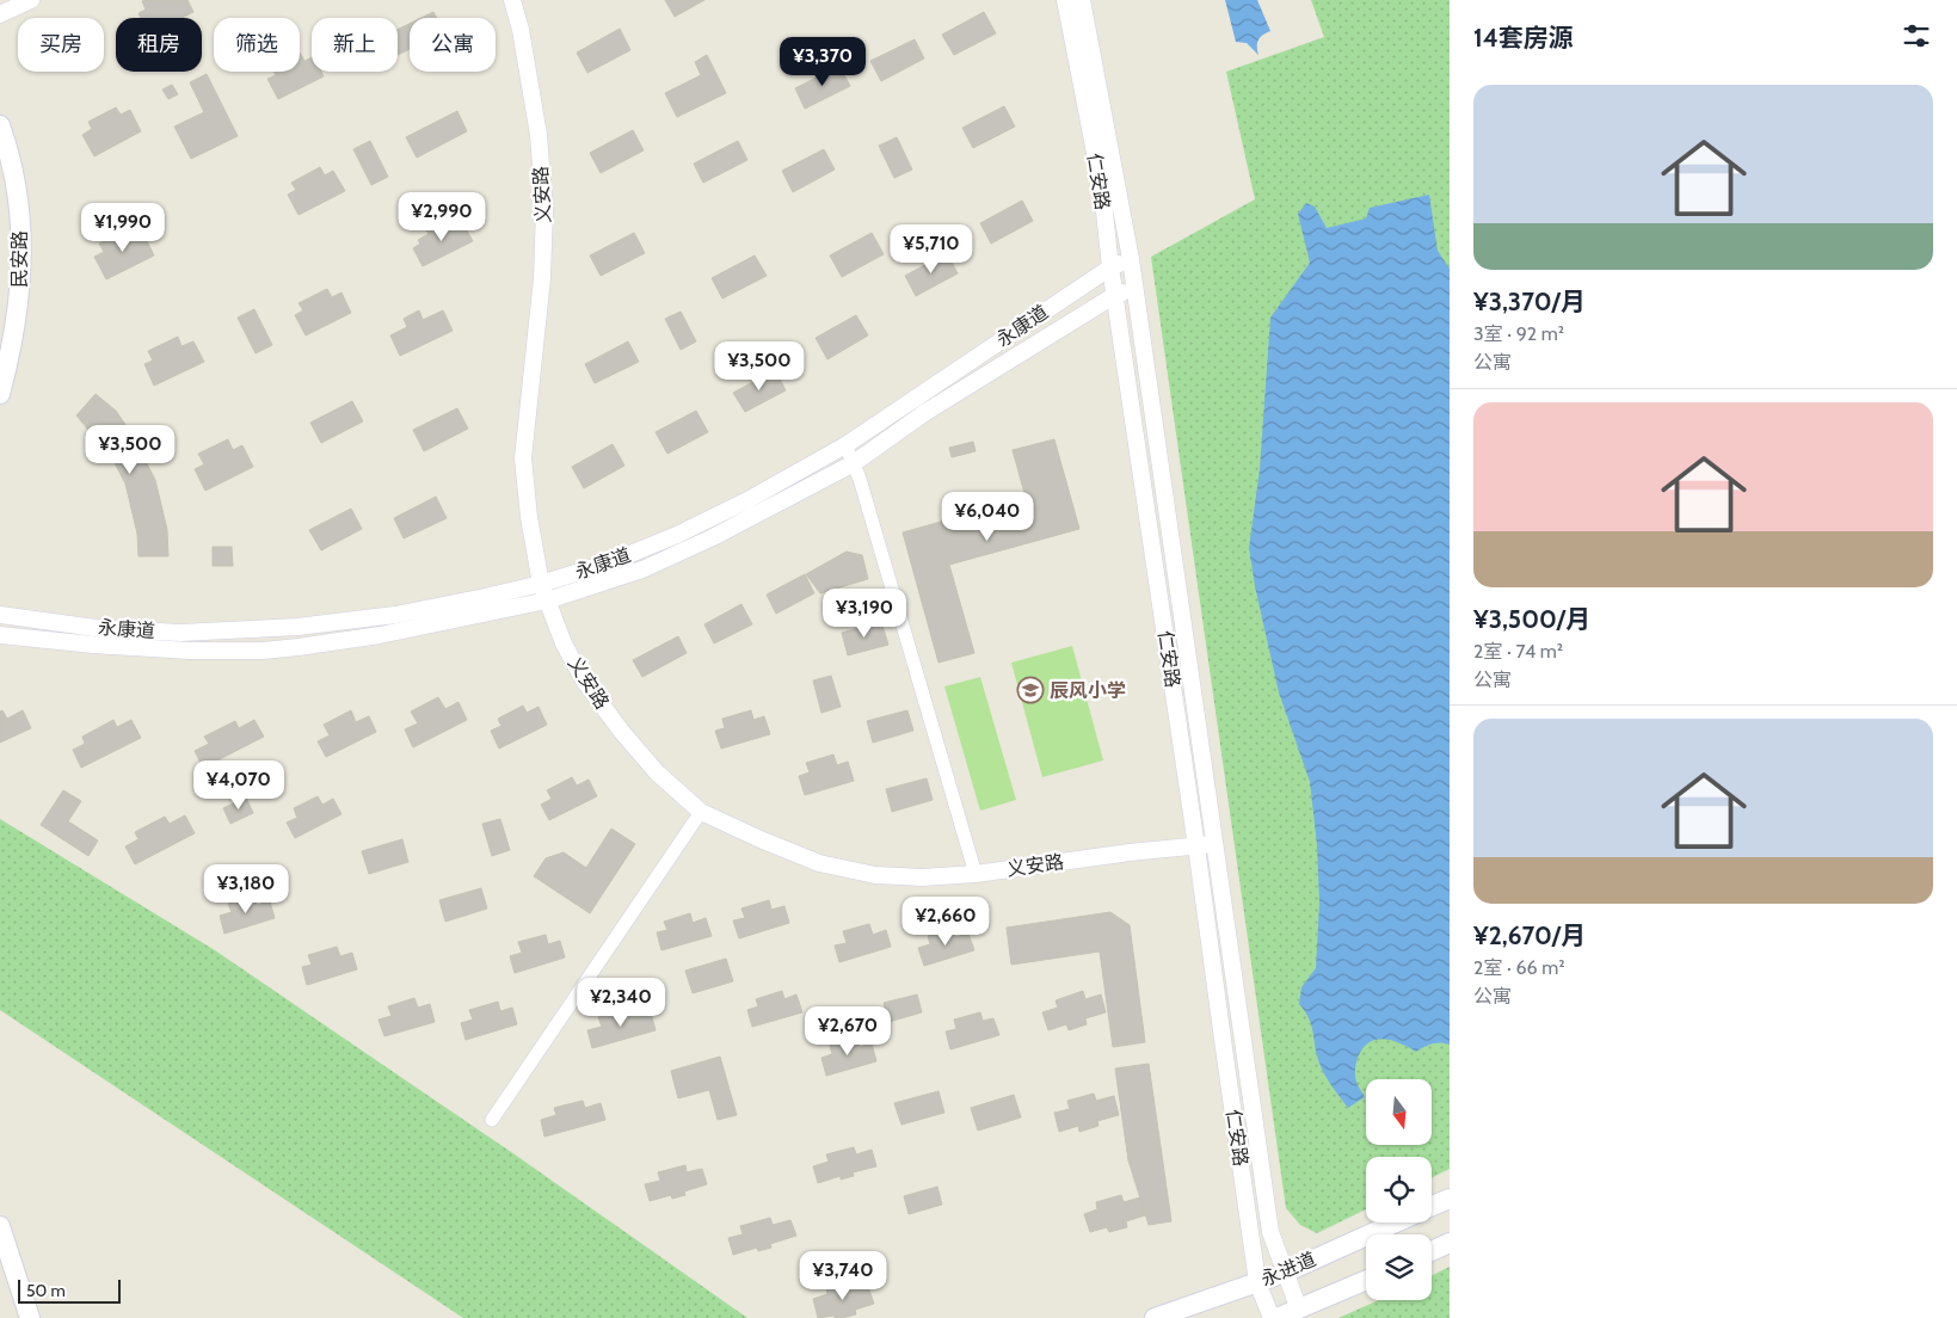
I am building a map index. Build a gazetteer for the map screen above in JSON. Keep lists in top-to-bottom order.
{
  "streets": {
    "main road": ["民安路", "永进道"],
    "street": ["仁安路", "义安路", "永康道"]
  },
  "crossings": [
    ["仁安路", "义安路"],
    ["仁安路", "永康道"],
    ["仁安路", "永进道"],
    ["义安路", "永康道"]
  ],
  "places": {
    "school or university": ["辰风小学"]
  },
  "scale_bar": "50 m",
  "north": "bottom",
  "page": {
    "heading": "14套房源",
    "chip": [
      "买房",
      "租房",
      "筛选",
      "新上",
      "公寓"
    ],
    "price": [
      "¥3,370",
      "¥2,990",
      "¥1,990",
      "¥5,710",
      "¥3,500",
      "¥3,500",
      "¥6,040",
      "¥3,190",
      "¥4,070",
      "¥3,180",
      "¥2,660",
      "¥2,340",
      "¥2,670",
      "¥3,740"
    ],
    "list": [
      {
        "name": "¥3,370/月",
        "note": "3室 · 92 m² · 公寓"
      },
      {
        "name": "¥3,500/月",
        "note": "2室 · 74 m² · 公寓"
      },
      {
        "name": "¥2,670/月",
        "note": "2室 · 66 m² · 公寓"
      }
    ],
    "scale": "50 m"
  }
}
